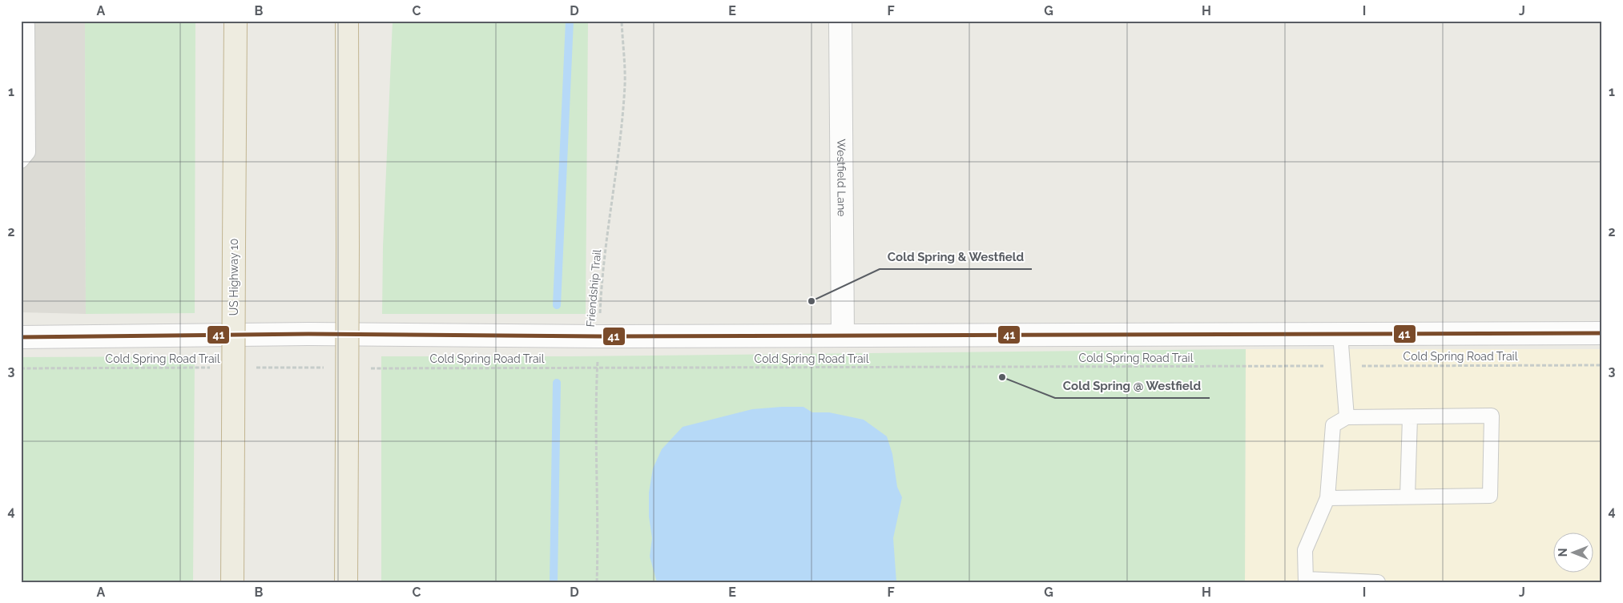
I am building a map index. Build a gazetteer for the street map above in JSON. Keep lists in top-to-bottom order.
{
  "streets": {
    "highway": ["US Highway 10"],
    "street": ["Westfield Lane"],
    "path": ["Friendship Trail", "Cold Spring Road Trail"]
  },
  "crossings": [
    ["Friendship Trail", "Cold Spring Road Trail"]
  ],
  "places": ["Cold Spring & Westfield", "Cold Spring @ Westfield"],
  "lines": ["transit line 41"],
  "north": "left",
  "grid": {
    "columns": [
      "A",
      "B",
      "C",
      "D",
      "E",
      "F",
      "G",
      "H",
      "I",
      "J"
    ],
    "rows": [
      "1",
      "2",
      "3",
      "4"
    ]
  }
}
